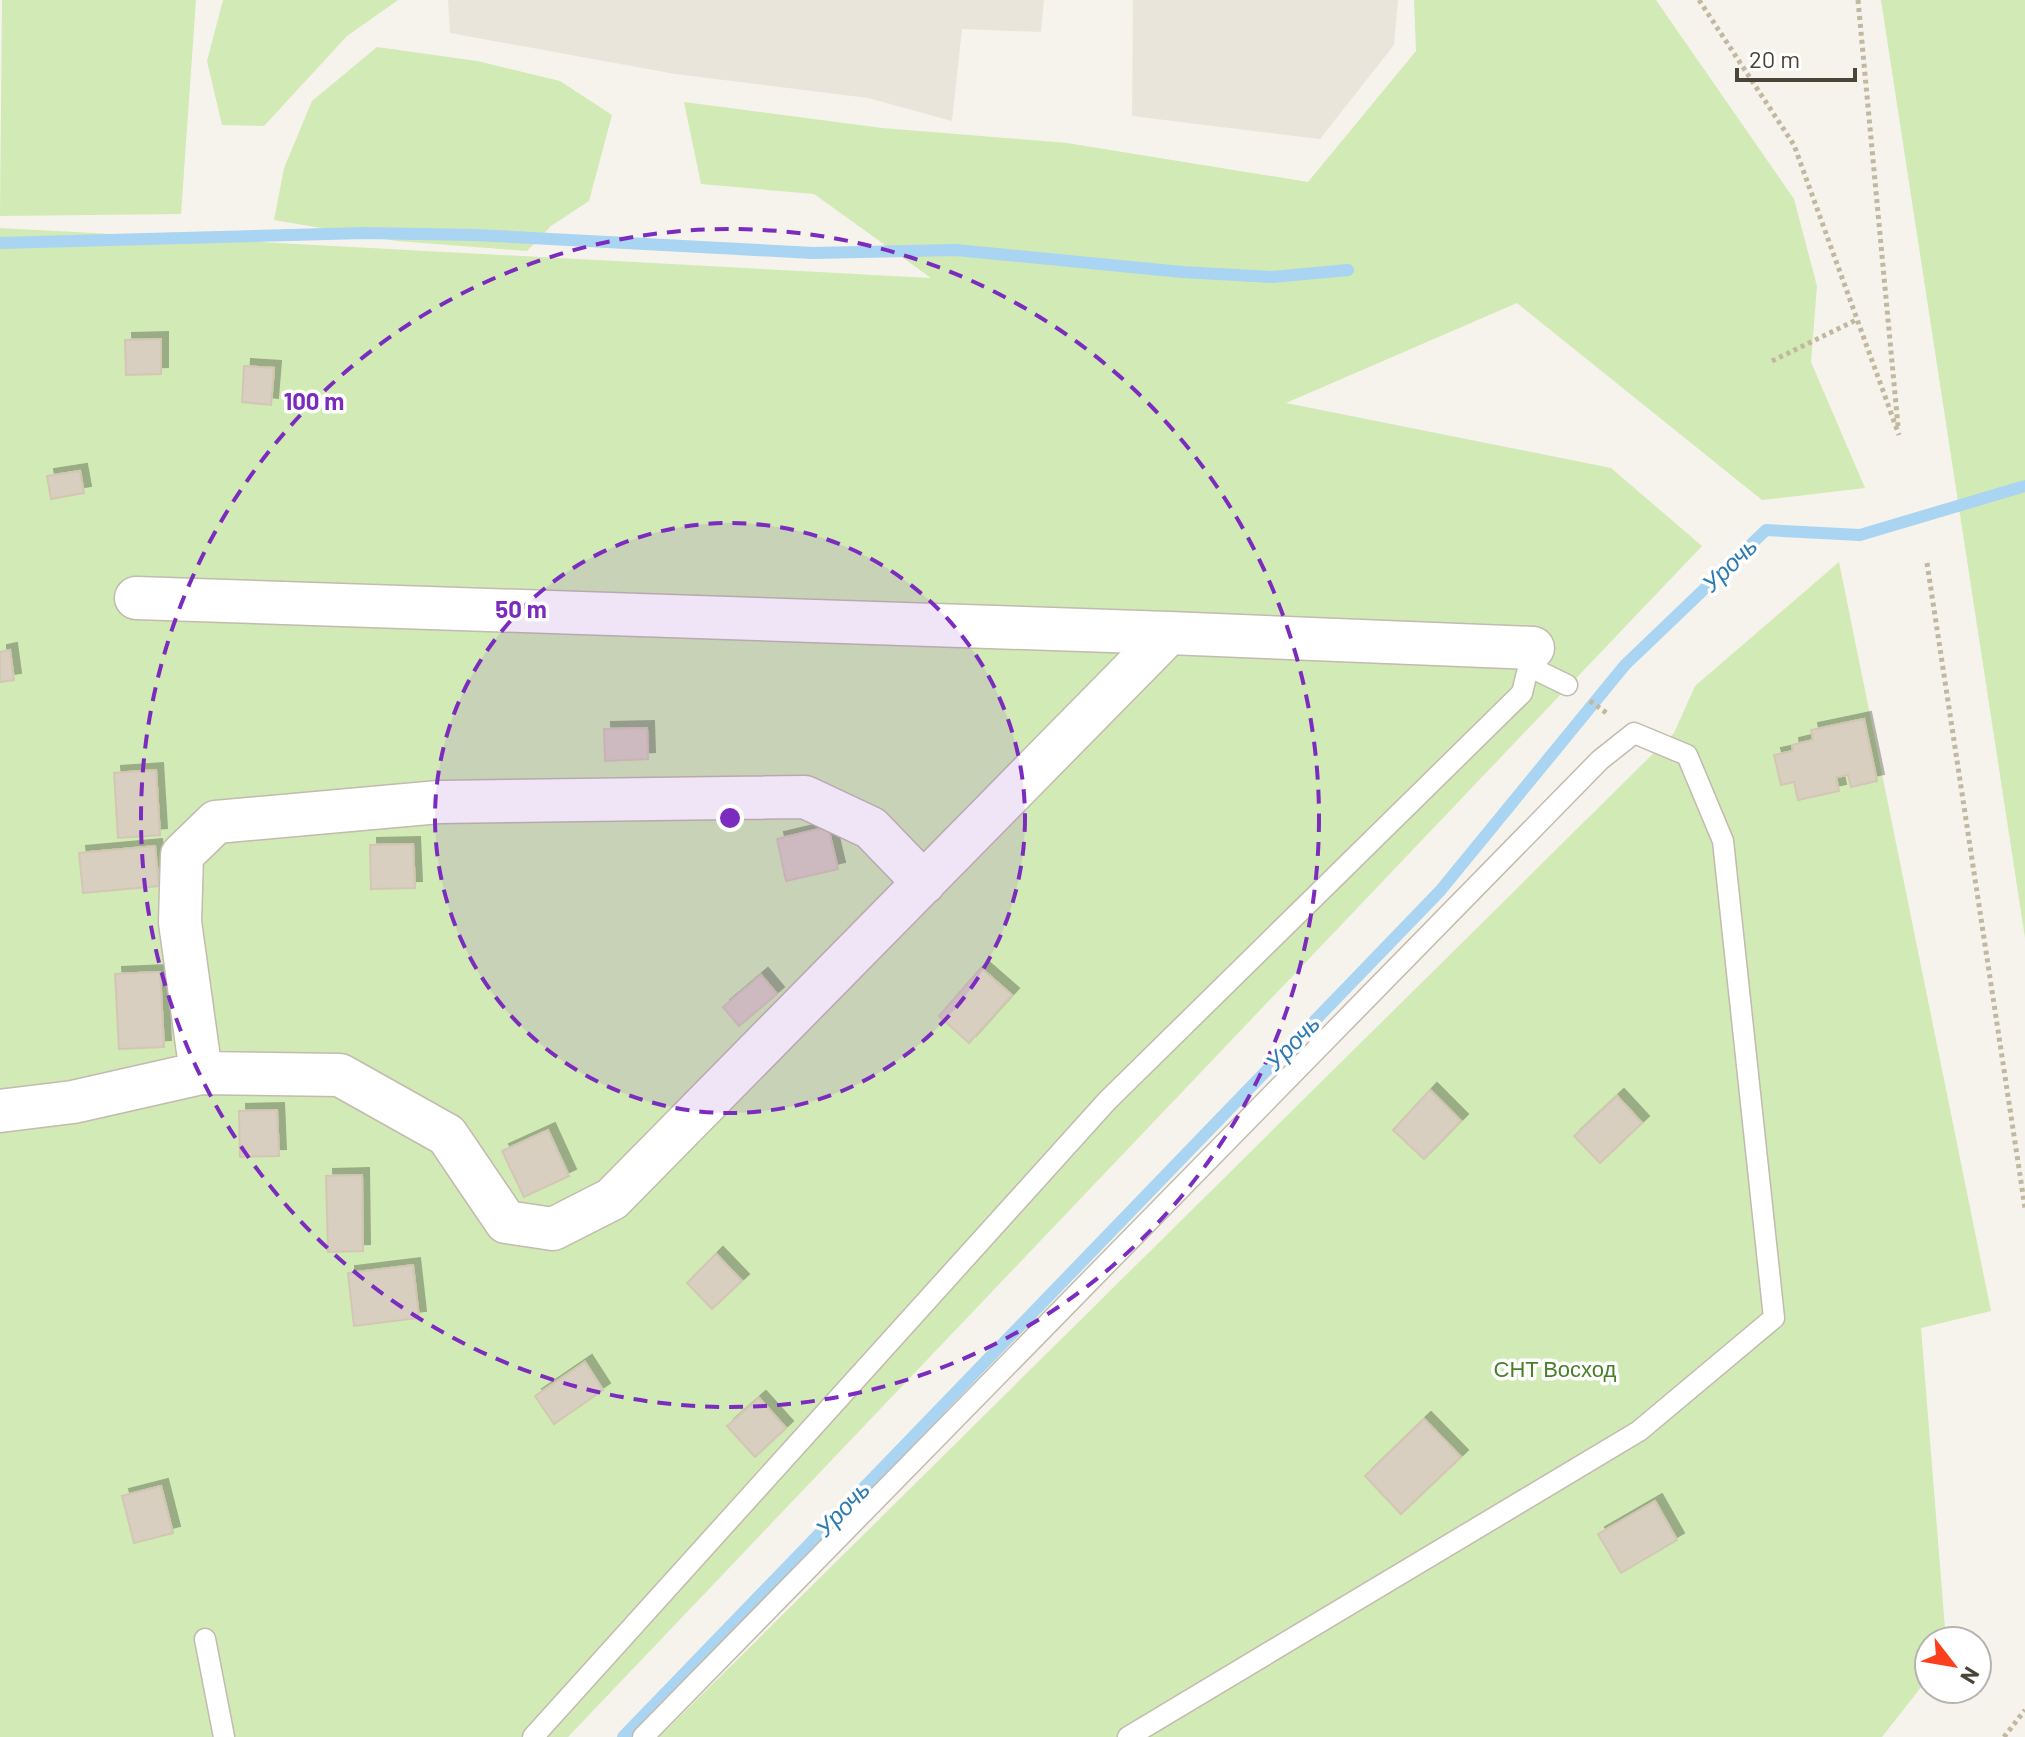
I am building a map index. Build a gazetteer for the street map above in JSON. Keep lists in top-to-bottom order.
{
  "water": ["Урочь"],
  "parks": ["СНТ Восход"],
  "scale_bar": "20 m",
  "north": "bottom right",
  "rings": ["100 m", "50 m"]
}
